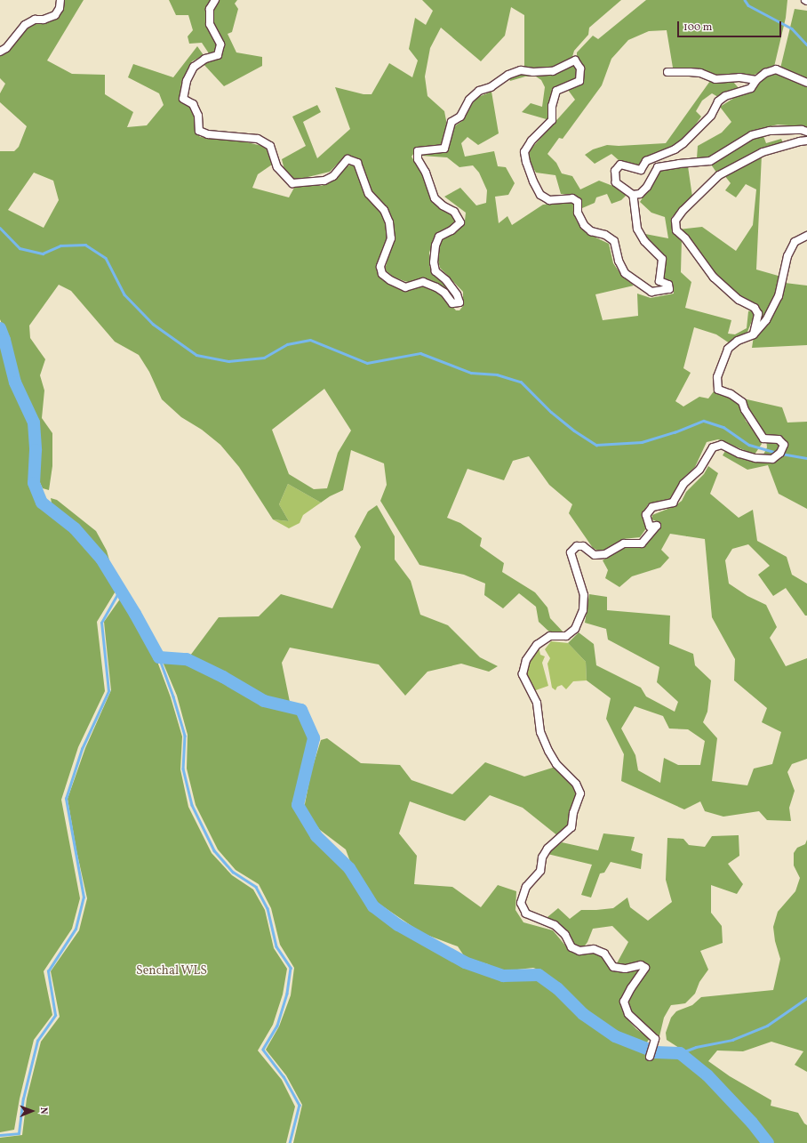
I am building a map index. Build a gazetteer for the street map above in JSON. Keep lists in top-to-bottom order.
{
  "parks": ["Senchal WLS"],
  "scale_bar": "100 m",
  "north": "right"
}
